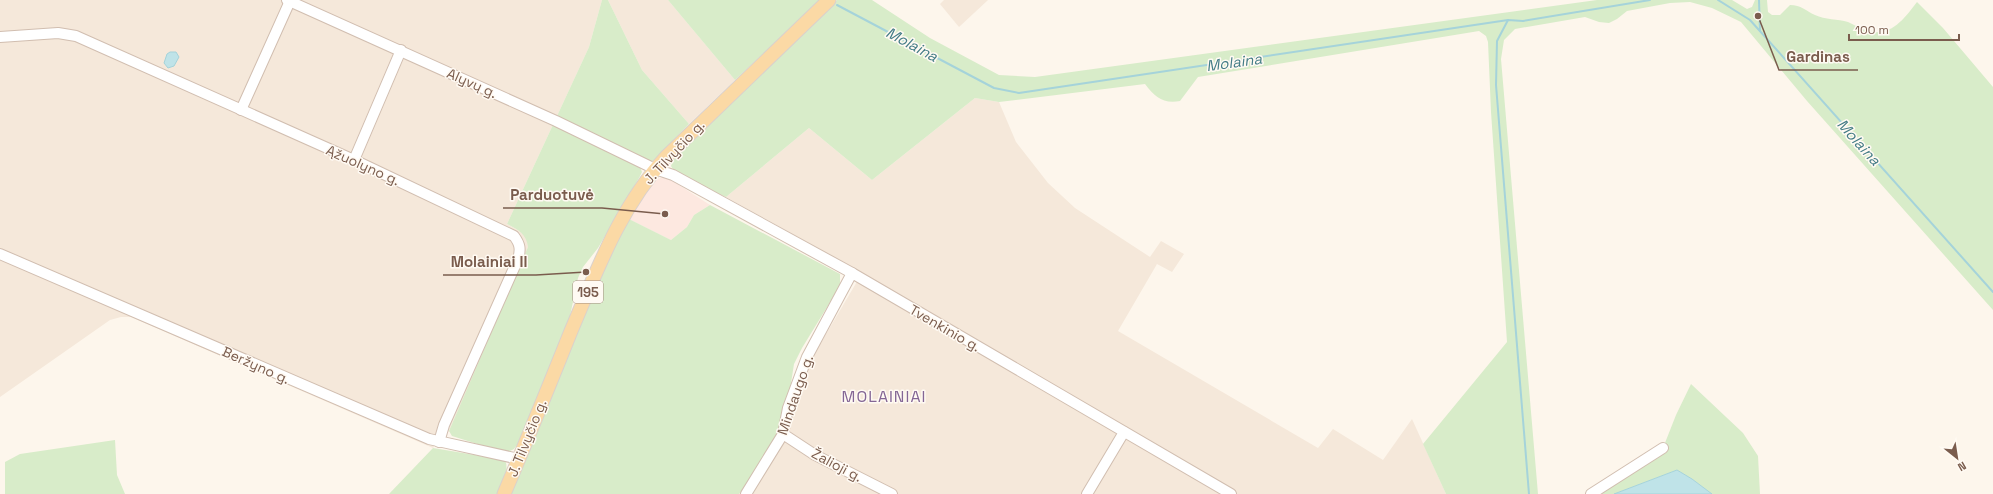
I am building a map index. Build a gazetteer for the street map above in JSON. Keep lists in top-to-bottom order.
{
  "streets": {
    "main road": ["J. Tilvyčio g.", "195"],
    "street": [
      "Alyvų g.",
      "Ąžuolyno g.",
      "Tvenkinio g.",
      "Beržyno g.",
      "Mindaugo g.",
      "Žalioji g."
    ]
  },
  "crossings": [
    ["Alyvų g.", "J. Tilvyčio g."],
    ["Alyvų g.", "Tvenkinio g."],
    ["J. Tilvyčio g.", "Tvenkinio g."],
    ["J. Tilvyčio g.", "Beržyno g."],
    ["Ąžuolyno g.", "Beržyno g."],
    ["Tvenkinio g.", "Mindaugo g."],
    ["Mindaugo g.", "Žalioji g."]
  ],
  "districts": ["MOLAINIAI"],
  "water": ["Molaina"],
  "places": ["Gardinas", "Parduotuvė", "Molainiai II"],
  "scale_bar": "100 m",
  "north": "bottom right"
}
